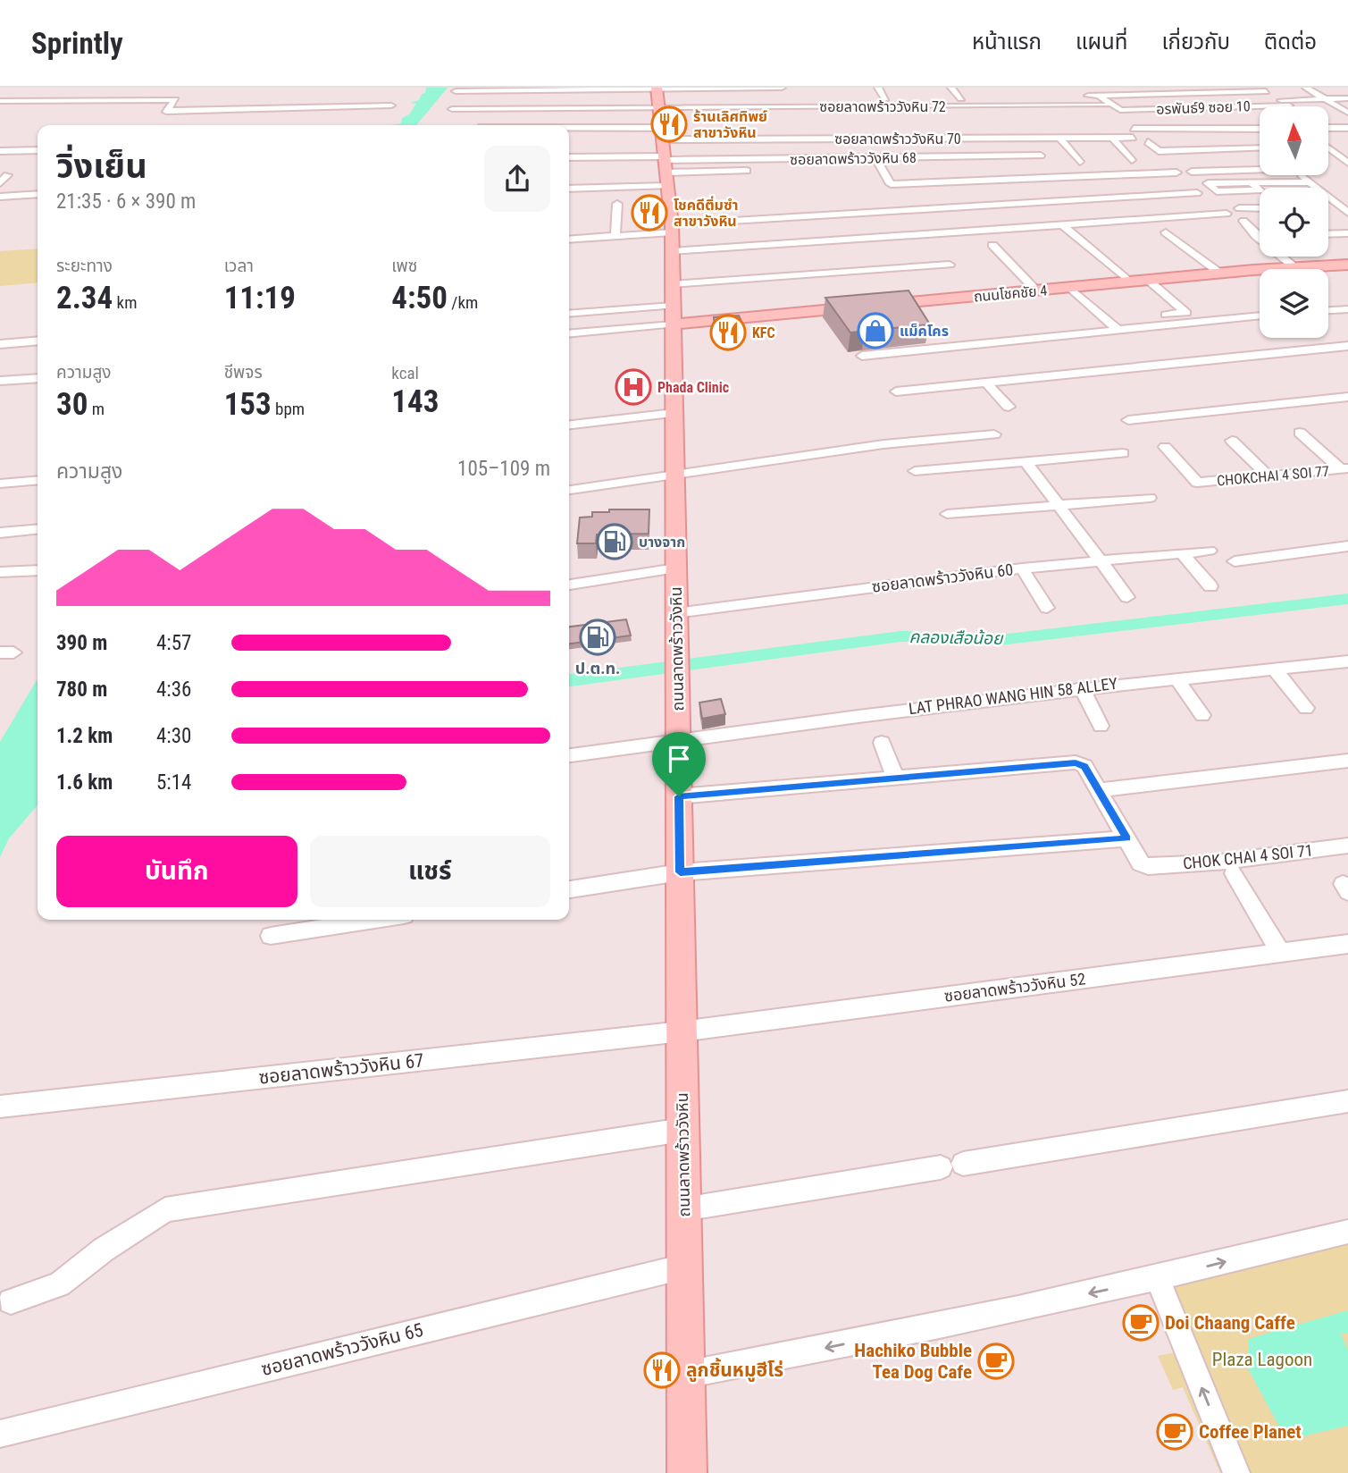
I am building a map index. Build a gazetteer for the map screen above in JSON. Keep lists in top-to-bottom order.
{
  "streets": {
    "main road": ["ถนนโชคชัย 4", "ถนนลาดพร้าววังหิน"],
    "street": [
      "ซอยลาดพร้าววังหิน 72",
      "อรพันธ์9 ซอย 10",
      "ซอยลาดพร้าววังหิน 70",
      "ซอยลาดพร้าววังหิน 68",
      "CHOKCHAI 4 SOI 77",
      "ซอยลาดพร้าววังหิน 60",
      "LAT PHRAO WANG HIN 58 ALLEY",
      "CHOK CHAI 4 SOI 71",
      "ซอยลาดพร้าววังหิน 52",
      "ซอยลาดพร้าววังหิน 67",
      "ซอยลาดพร้าววังหิน 65"
    ]
  },
  "crossings": [
    ["ซอยลาดพร้าววังหิน 72", "ถนนลาดพร้าววังหิน"],
    ["ซอยลาดพร้าววังหิน 70", "ถนนลาดพร้าววังหิน"],
    ["ซอยลาดพร้าววังหิน 68", "ถนนลาดพร้าววังหิน"],
    ["ถนนโชคชัย 4", "ถนนลาดพร้าววังหิน"],
    ["ซอยลาดพร้าววังหิน 60", "ถนนลาดพร้าววังหิน"],
    ["ถนนลาดพร้าววังหิน", "LAT PHRAO WANG HIN 58 ALLEY"],
    ["ถนนลาดพร้าววังหิน", "ซอยลาดพร้าววังหิน 52"],
    ["ถนนลาดพร้าววังหิน", "ซอยลาดพร้าววังหิน 67"],
    ["ถนนลาดพร้าววังหิน", "ซอยลาดพร้าววังหิน 65"],
    ["ซอยลาดพร้าววังหิน 52", "ซอยลาดพร้าววังหิน 67"]
  ],
  "water": ["คลองเสือน้อย"],
  "parks": ["Plaza Lagoon"],
  "places": {
    "restaurant": [
      "ร้านเลิศทิพย์ สาขาวังหิน",
      "โชคดีติ่มซำ สาขาวังหิน",
      "KFC",
      "ลูกชิ้นหมูฮีโร่"
    ],
    "shop": ["แม็คโคร"],
    "hospital": ["Phada Clinic"],
    "fuel station": ["บางจาก", "ป.ต.ท."],
    "cafe": ["Doi Chaang Caffe", "Hachiko Bubble Tea Dog Cafe", "Coffee Planet"]
  },
  "north": "top",
  "page": {
    "header": "Sprintly",
    "nav": [
      "หน้าแรก",
      "แผนที่",
      "เกี่ยวกับ",
      "ติดต่อ"
    ],
    "heading": ["วิ่งเย็น", "21:35 · 6 × 390 m"],
    "stats": [
      ["ระยะทาง", "2.34 km"],
      ["เวลา", "11:19"],
      ["เพซ", "4:50 /km"],
      ["ความสูง", "30 m"],
      ["ชีพจร", "153 bpm"],
      ["kcal", "143"]
    ],
    "chart": ["ความสูง", "105–109 m"],
    "list": [
      {
        "name": "390 m",
        "note": "4:57"
      },
      {
        "name": "780 m",
        "note": "4:36"
      },
      {
        "name": "1.2 km",
        "note": "4:30"
      },
      {
        "name": "1.6 km",
        "note": "5:14"
      }
    ],
    "buttons": ["บันทึก", "แชร์"]
  }
}
